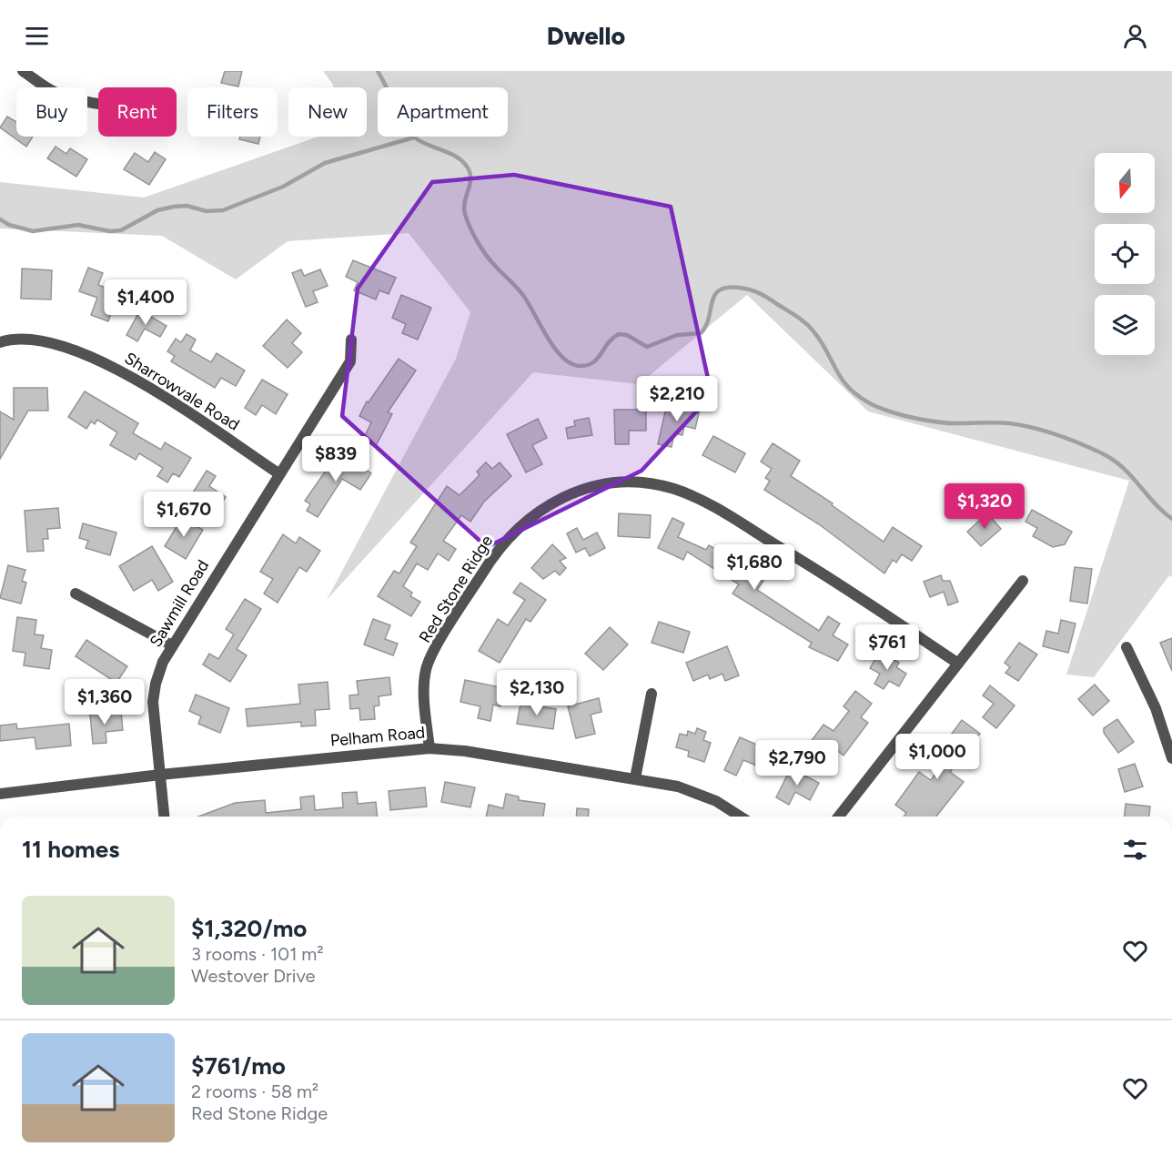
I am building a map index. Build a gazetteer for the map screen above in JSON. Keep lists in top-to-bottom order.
{
  "streets": {
    "street": [
      "Sharrowvale Road",
      "Red Stone Ridge",
      "Sawmill Road",
      "Pelham Road"
    ]
  },
  "crossings": [
    ["Sharrowvale Road", "Sawmill Road"],
    ["Red Stone Ridge", "Pelham Road"],
    ["Sawmill Road", "Pelham Road"]
  ],
  "north": "bottom",
  "page": {
    "header": "Dwello",
    "chip": [
      "Buy",
      "Rent",
      "Filters",
      "New",
      "Apartment"
    ],
    "price": [
      "$1,400",
      "$2,210",
      "$839",
      "$1,320",
      "$1,670",
      "$1,680",
      "$761",
      "$2,130",
      "$1,360",
      "$1,000",
      "$2,790"
    ],
    "heading": "11 homes",
    "list": [
      {
        "name": "$1,320/mo",
        "note": "3 rooms · 101 m² · Westover Drive"
      },
      {
        "name": "$761/mo",
        "note": "2 rooms · 58 m² · Red Stone Ridge"
      }
    ]
  }
}
